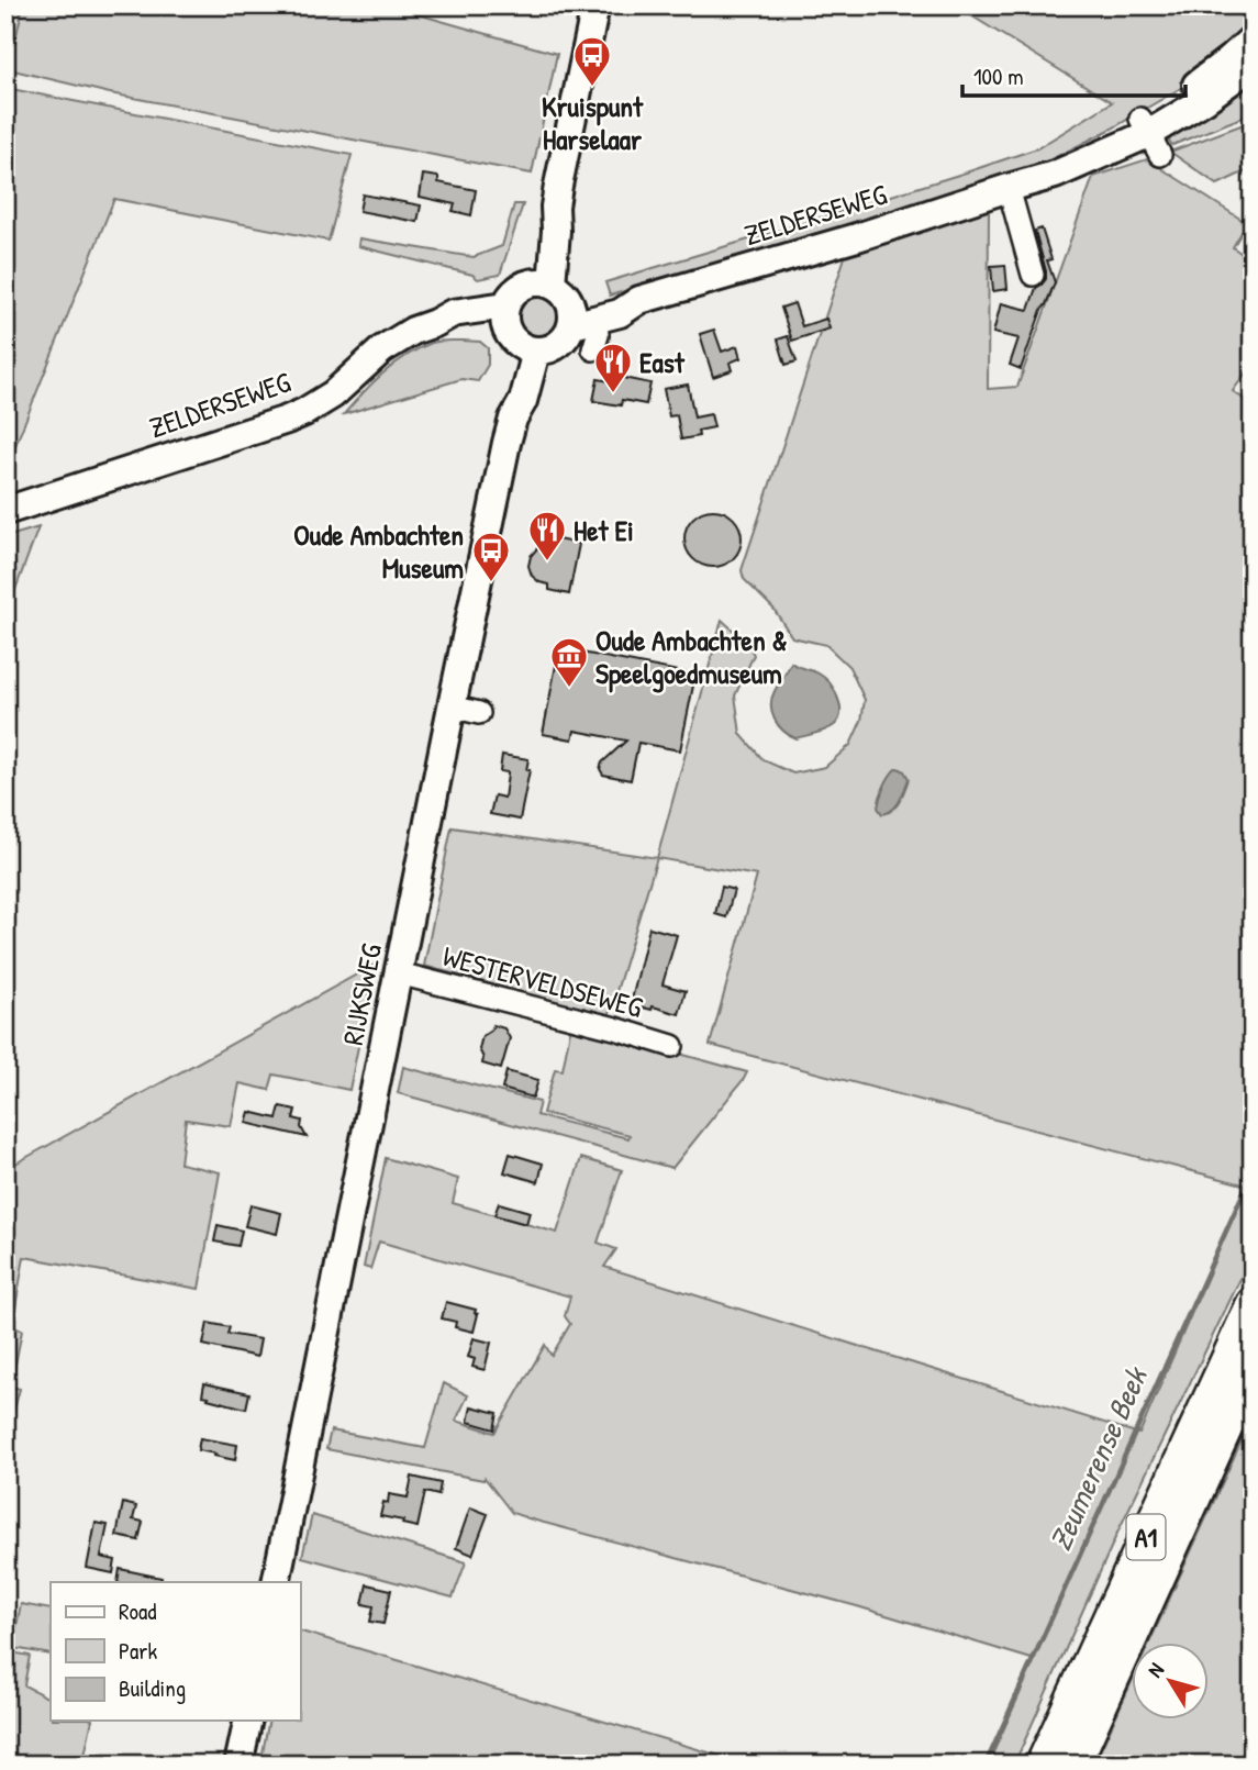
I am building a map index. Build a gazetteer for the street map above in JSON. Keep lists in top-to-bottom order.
{
  "streets": {
    "highway": ["A1"],
    "main road": ["ZELDERSEWEG", "RIJKSWEG"],
    "street": ["WESTERVELDSEWEG"]
  },
  "crossings": [
    ["ZELDERSEWEG", "RIJKSWEG"],
    ["WESTERVELDSEWEG", "RIJKSWEG"]
  ],
  "water": ["Zeumerense Beek"],
  "places": {
    "bus stop": ["Kruispunt Harselaar", "Oude Ambachten Museum"],
    "restaurant": ["East", "Het Ei"],
    "museum": ["Oude Ambachten & Speelgoedmuseum"]
  },
  "legend": ["Road", "Park", "Building"],
  "scale_bar": "100 m",
  "north": "top left"
}
